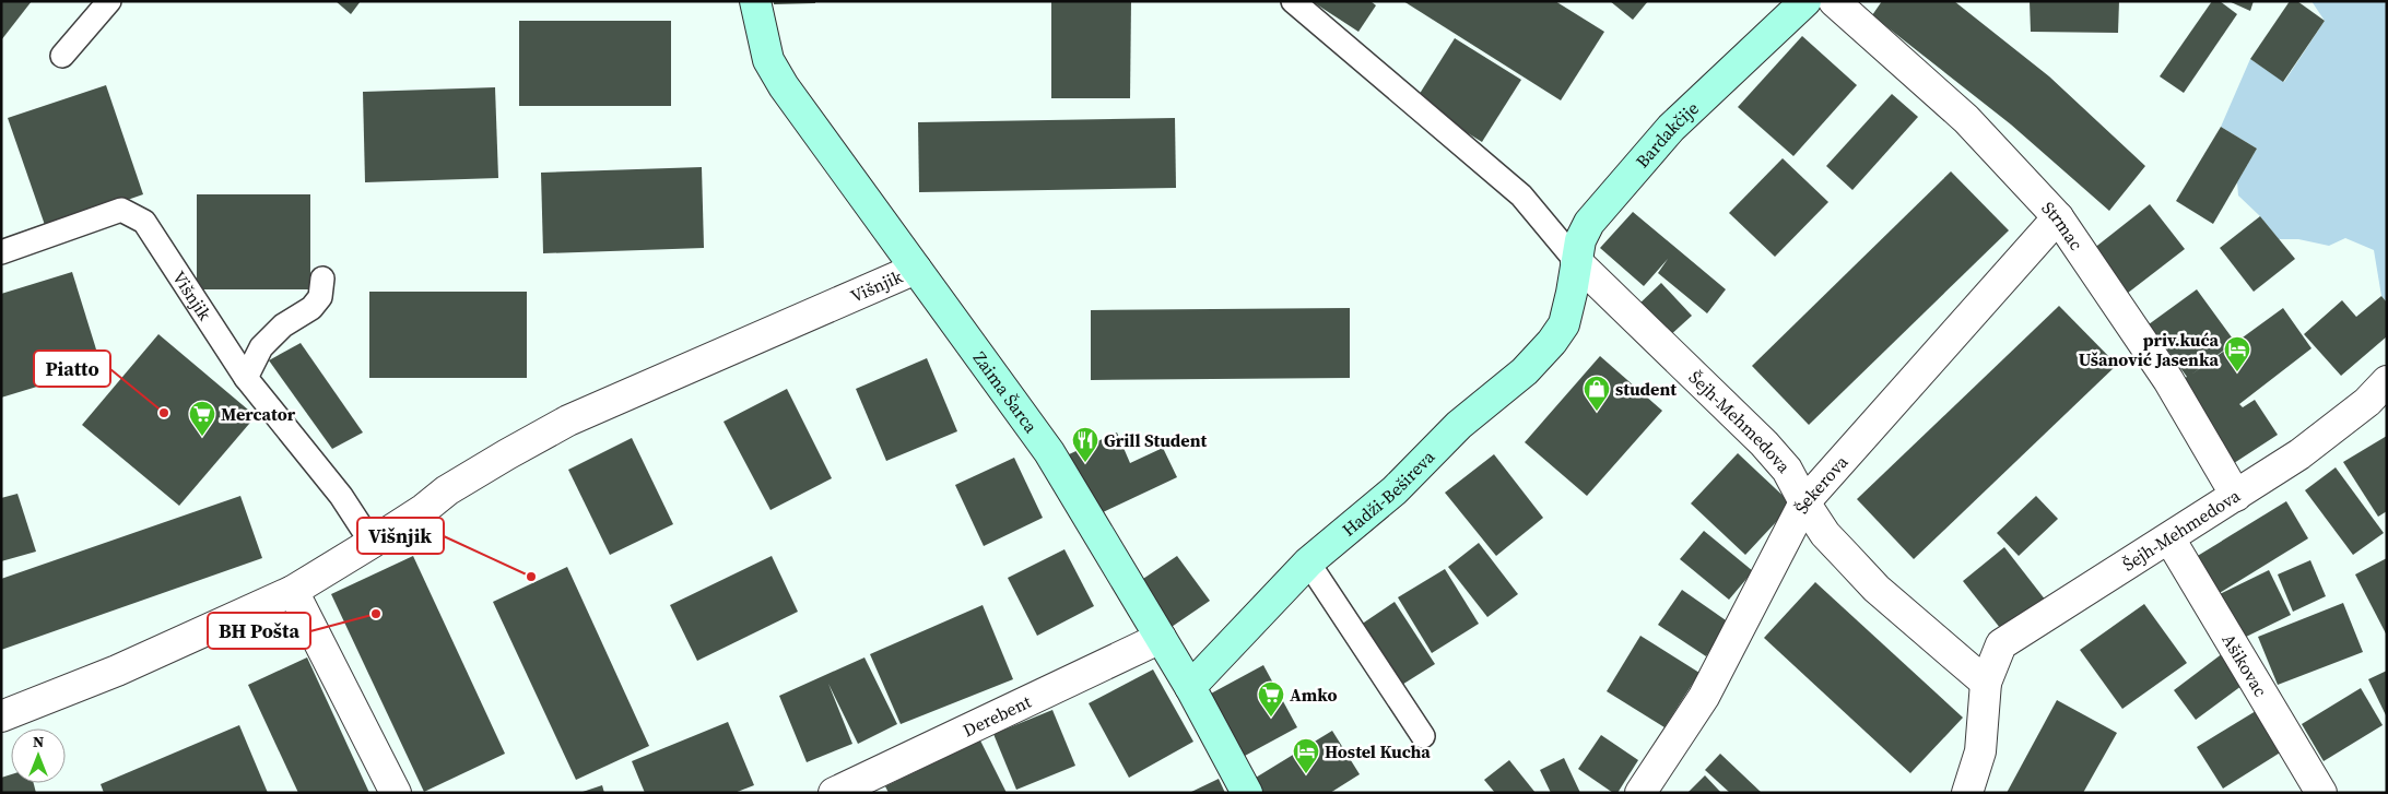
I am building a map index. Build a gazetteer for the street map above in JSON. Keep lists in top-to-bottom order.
{
  "streets": {
    "street": [
      "Bardakčije",
      "Strmac",
      "Višnjik",
      "Zaima Šarca",
      "Šejh-Mehmedova",
      "Šekerova",
      "Hadži-Bešireva",
      "Ašikovac",
      "Derebent"
    ]
  },
  "crossings": [
    ["Bardakčije", "Šejh-Mehmedova"],
    ["Bardakčije", "Hadži-Bešireva"],
    ["Strmac", "Šejh-Mehmedova"],
    ["Strmac", "Šekerova"],
    ["Višnjik", "Zaima Šarca"],
    ["Zaima Šarca", "Hadži-Bešireva"],
    ["Zaima Šarca", "Derebent"],
    ["Šejh-Mehmedova", "Šekerova"],
    ["Šejh-Mehmedova", "Ašikovac"]
  ],
  "places": {
    "hotel": ["priv.kuća Ušanović Jasenka", "Hostel Kucha"],
    "shop": ["student"],
    "other": ["Piatto", "Višnjik", "BH Pošta"],
    "supermarket": ["Mercator", "Amko"],
    "restaurant": ["Grill Student"]
  },
  "north": "top"
}
